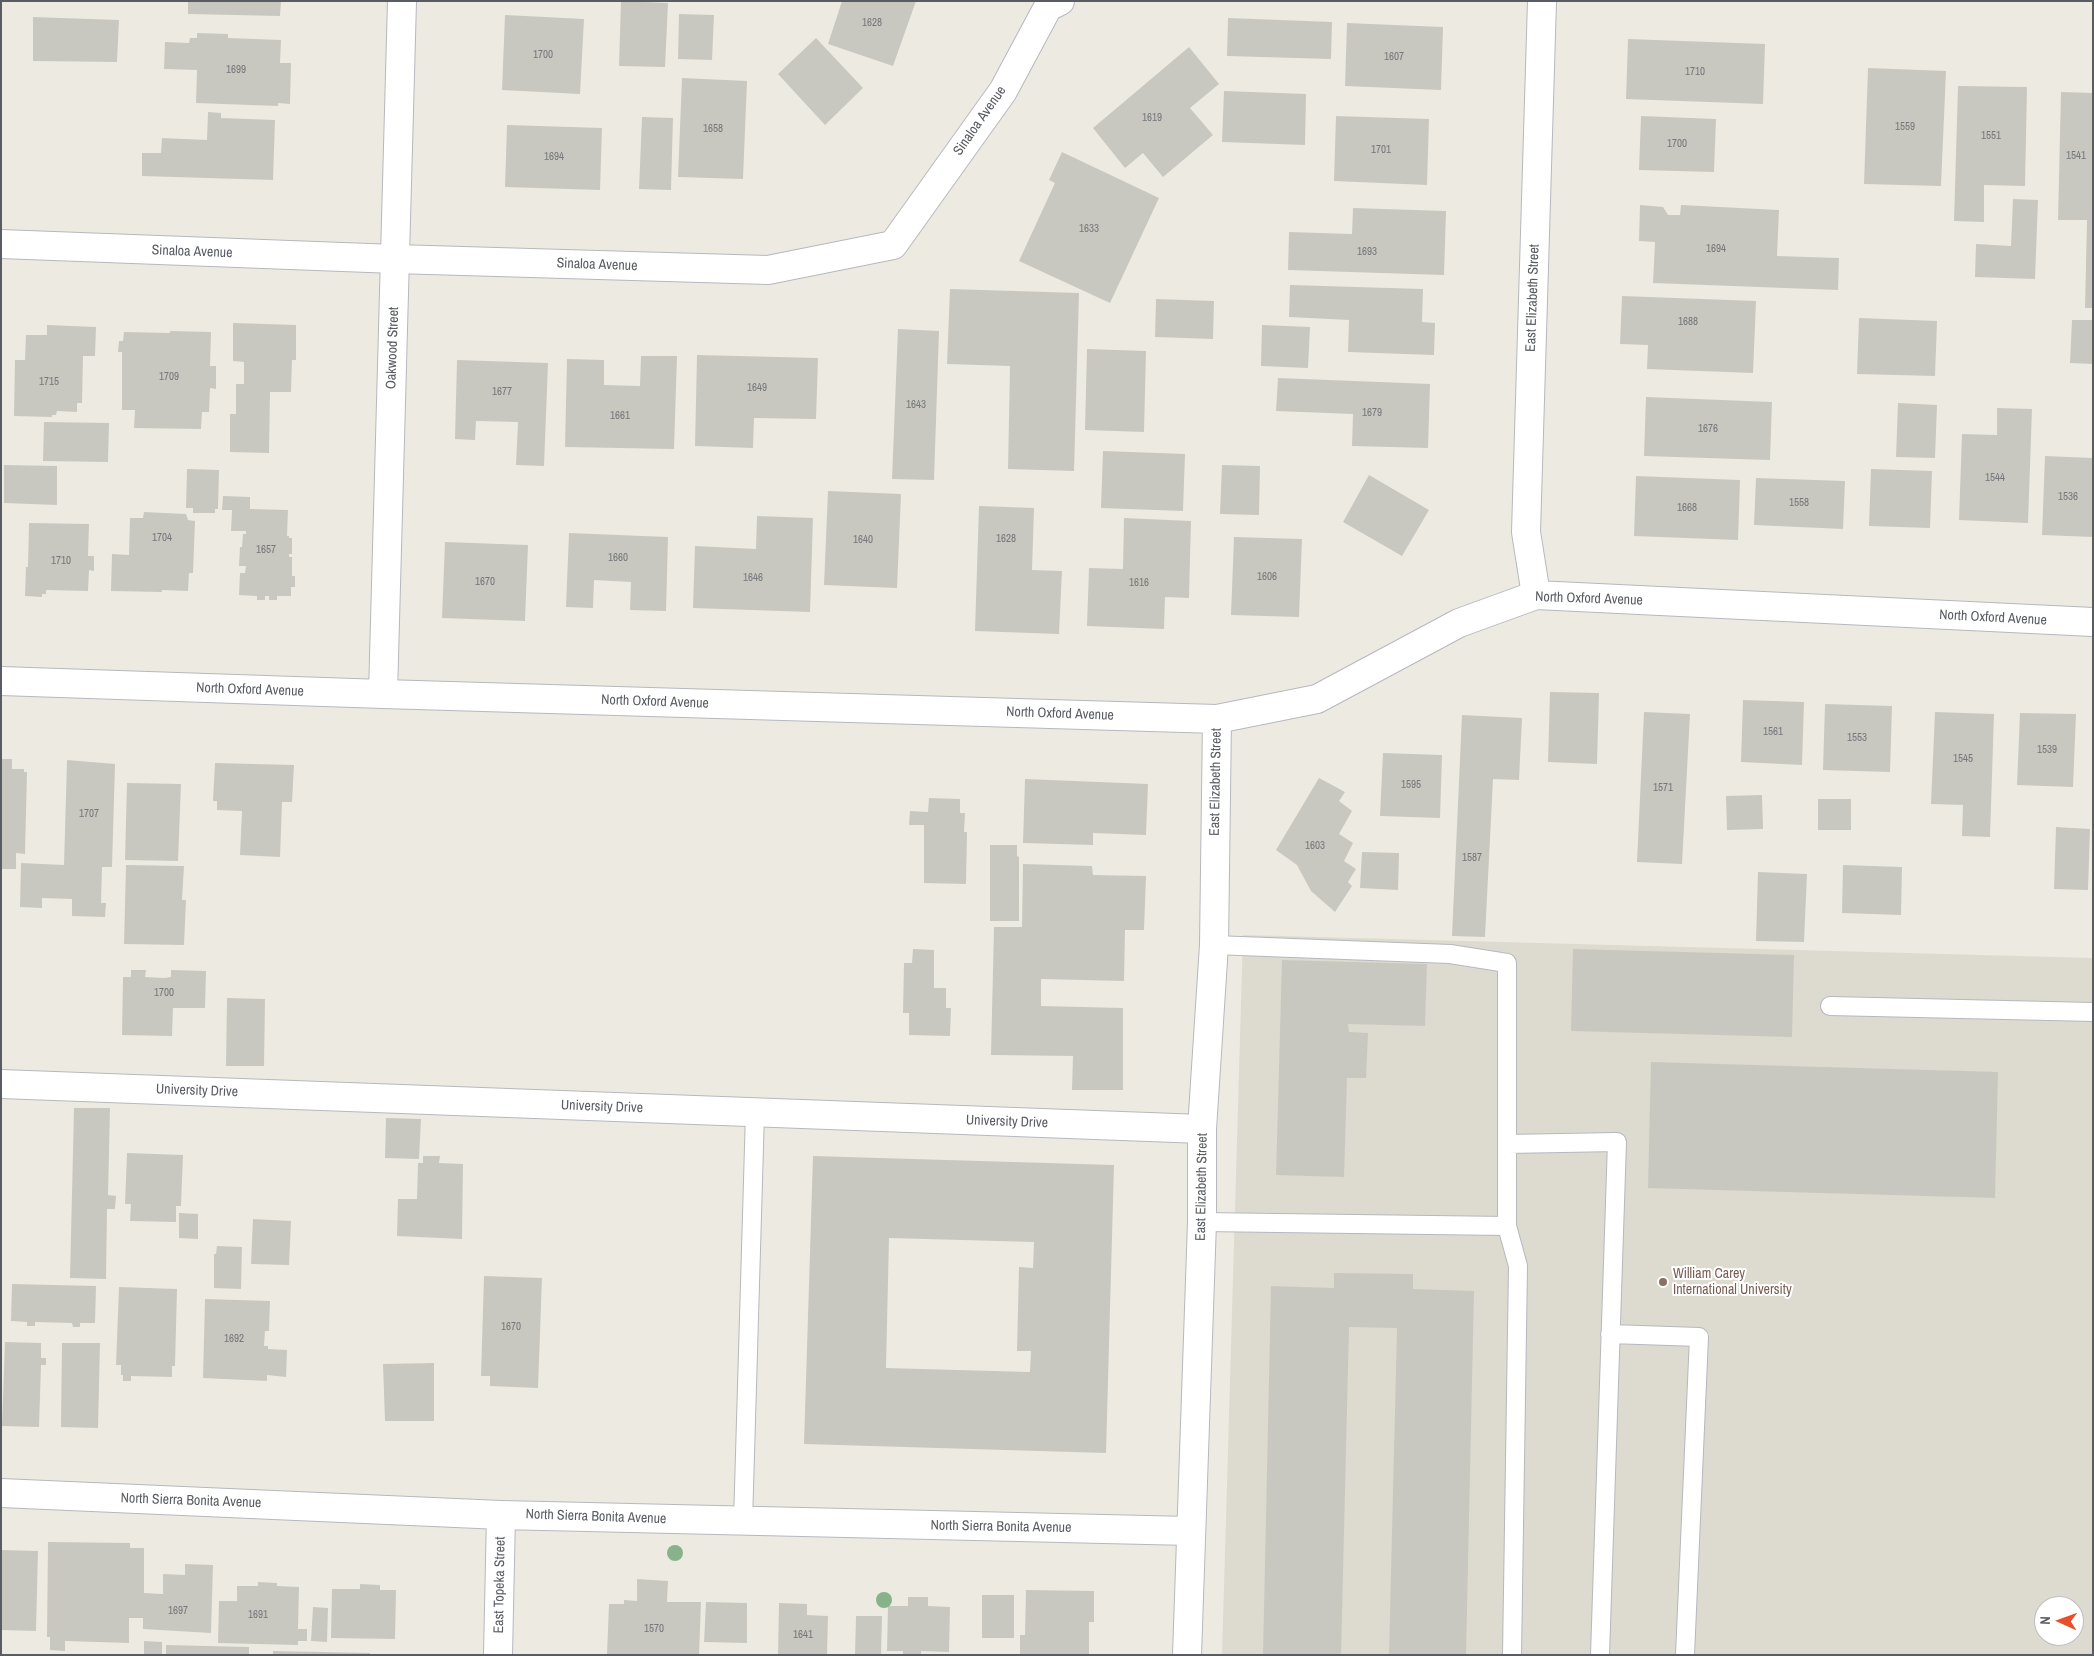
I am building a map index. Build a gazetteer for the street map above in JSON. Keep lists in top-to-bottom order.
{
  "streets": {
    "street": [
      "Sinaloa Avenue",
      "East Elizabeth Street",
      "Oakwood Street",
      "North Oxford Avenue",
      "University Drive",
      "North Sierra Bonita Avenue",
      "East Topeka Street"
    ]
  },
  "crossings": [
    ["Sinaloa Avenue", "Oakwood Street"],
    ["East Elizabeth Street", "North Oxford Avenue"],
    ["East Elizabeth Street", "University Drive"],
    ["East Elizabeth Street", "North Sierra Bonita Avenue"],
    ["Oakwood Street", "North Oxford Avenue"],
    ["North Sierra Bonita Avenue", "East Topeka Street"]
  ],
  "places": ["William Carey International University"],
  "house_numbers": [
    "1628",
    "1700",
    "1607",
    "1699",
    "1710",
    "1619",
    "1559",
    "1658",
    "1551",
    "1700",
    "1701",
    "1541",
    "1694",
    "1633",
    "1694",
    "1693",
    "1688",
    "1709",
    "1715",
    "1649",
    "1677",
    "1643",
    "1679",
    "1661",
    "1676",
    "1544",
    "1536",
    "1558",
    "1668",
    "1704",
    "1628",
    "1640",
    "1657",
    "1660",
    "1710",
    "1606",
    "1646",
    "1670",
    "1616",
    "1561",
    "1553",
    "1539",
    "1545",
    "1595",
    "1571",
    "1707",
    "1603",
    "1587",
    "1700",
    "1670",
    "1692",
    "1697",
    "1691",
    "1570",
    "1641"
  ],
  "north": "left"
}
